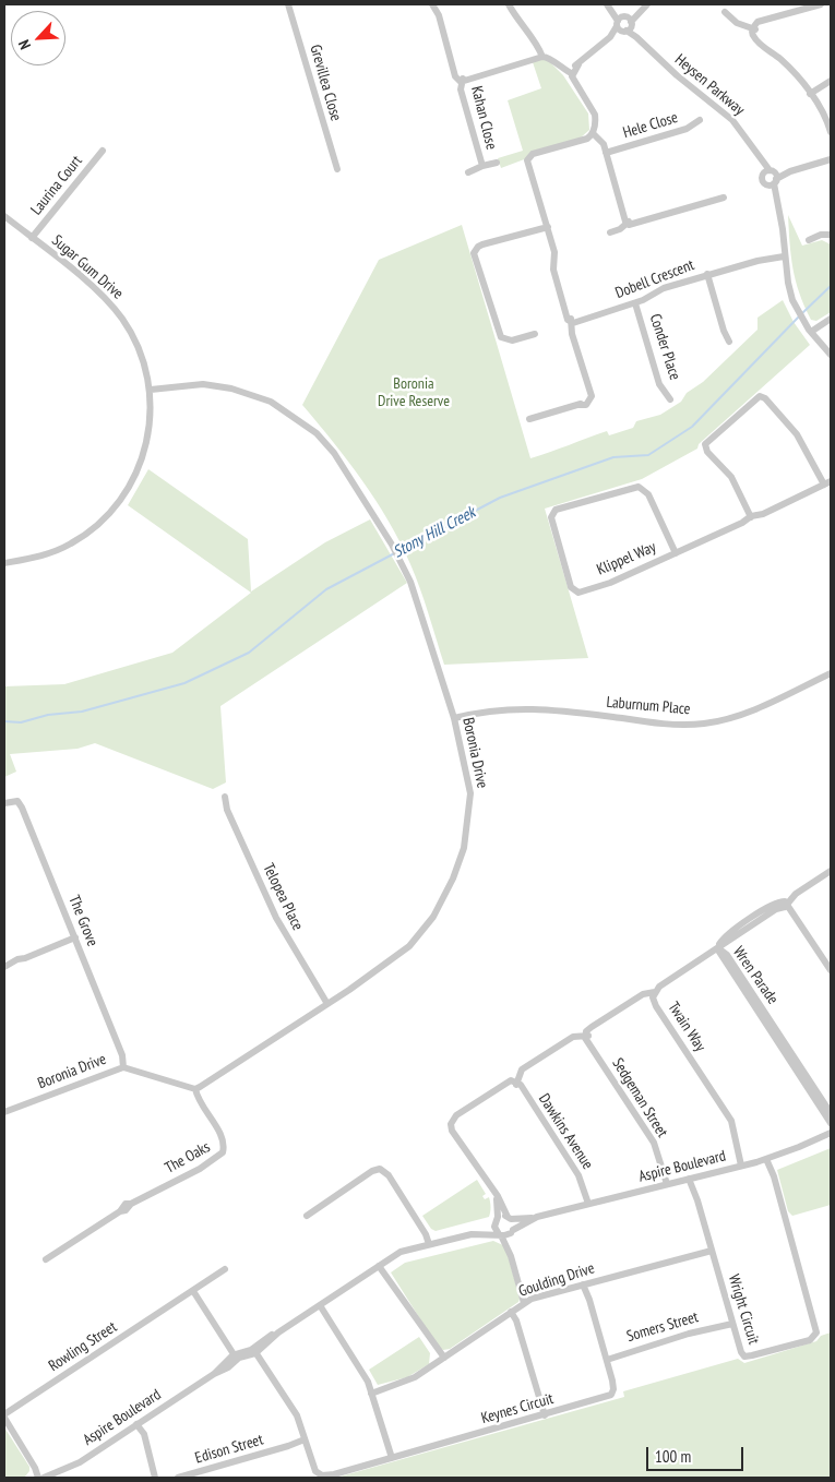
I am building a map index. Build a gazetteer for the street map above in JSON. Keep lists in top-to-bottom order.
{
  "streets": {
    "street": [
      "Grevillea Close",
      "Heysen Parkway",
      "Kahan Close",
      "Hele Close",
      "Laurina Court",
      "Sugar Gum Drive",
      "Dobell Crescent",
      "Conder Place",
      "Klippel Way",
      "Laburnum Place",
      "Boronia Drive",
      "Telopea Place",
      "The Grove",
      "Wren Parade",
      "Twain Way",
      "Sedgeman Street",
      "Dawkins Avenue",
      "The Oaks",
      "Aspire Boulevard",
      "Goulding Drive",
      "Wright Circuit",
      "Somers Street",
      "Rowling Street",
      "Keynes Circuit",
      "Edison Street"
    ]
  },
  "crossings": [
    ["Heysen Parkway", "Dobell Crescent"],
    ["Laurina Court", "Sugar Gum Drive"],
    ["Sugar Gum Drive", "Boronia Drive"],
    ["Dobell Crescent", "Conder Place"],
    ["Laburnum Place", "Boronia Drive"],
    ["Boronia Drive", "Telopea Place"],
    ["Boronia Drive", "The Grove"],
    ["Boronia Drive", "The Oaks"],
    ["Wren Parade", "Twain Way"],
    ["Twain Way", "Aspire Boulevard"],
    ["Sedgeman Street", "Aspire Boulevard"],
    ["Dawkins Avenue", "Aspire Boulevard"],
    ["Aspire Boulevard", "Wright Circuit"],
    ["Goulding Drive", "Wright Circuit"],
    ["Goulding Drive", "Keynes Circuit"],
    ["Wright Circuit", "Somers Street"],
    ["Somers Street", "Keynes Circuit"]
  ],
  "water": ["Stony Hill Creek"],
  "parks": ["Boronia Drive Reserve"],
  "scale_bar": "100 m",
  "north": "bottom left"
}
